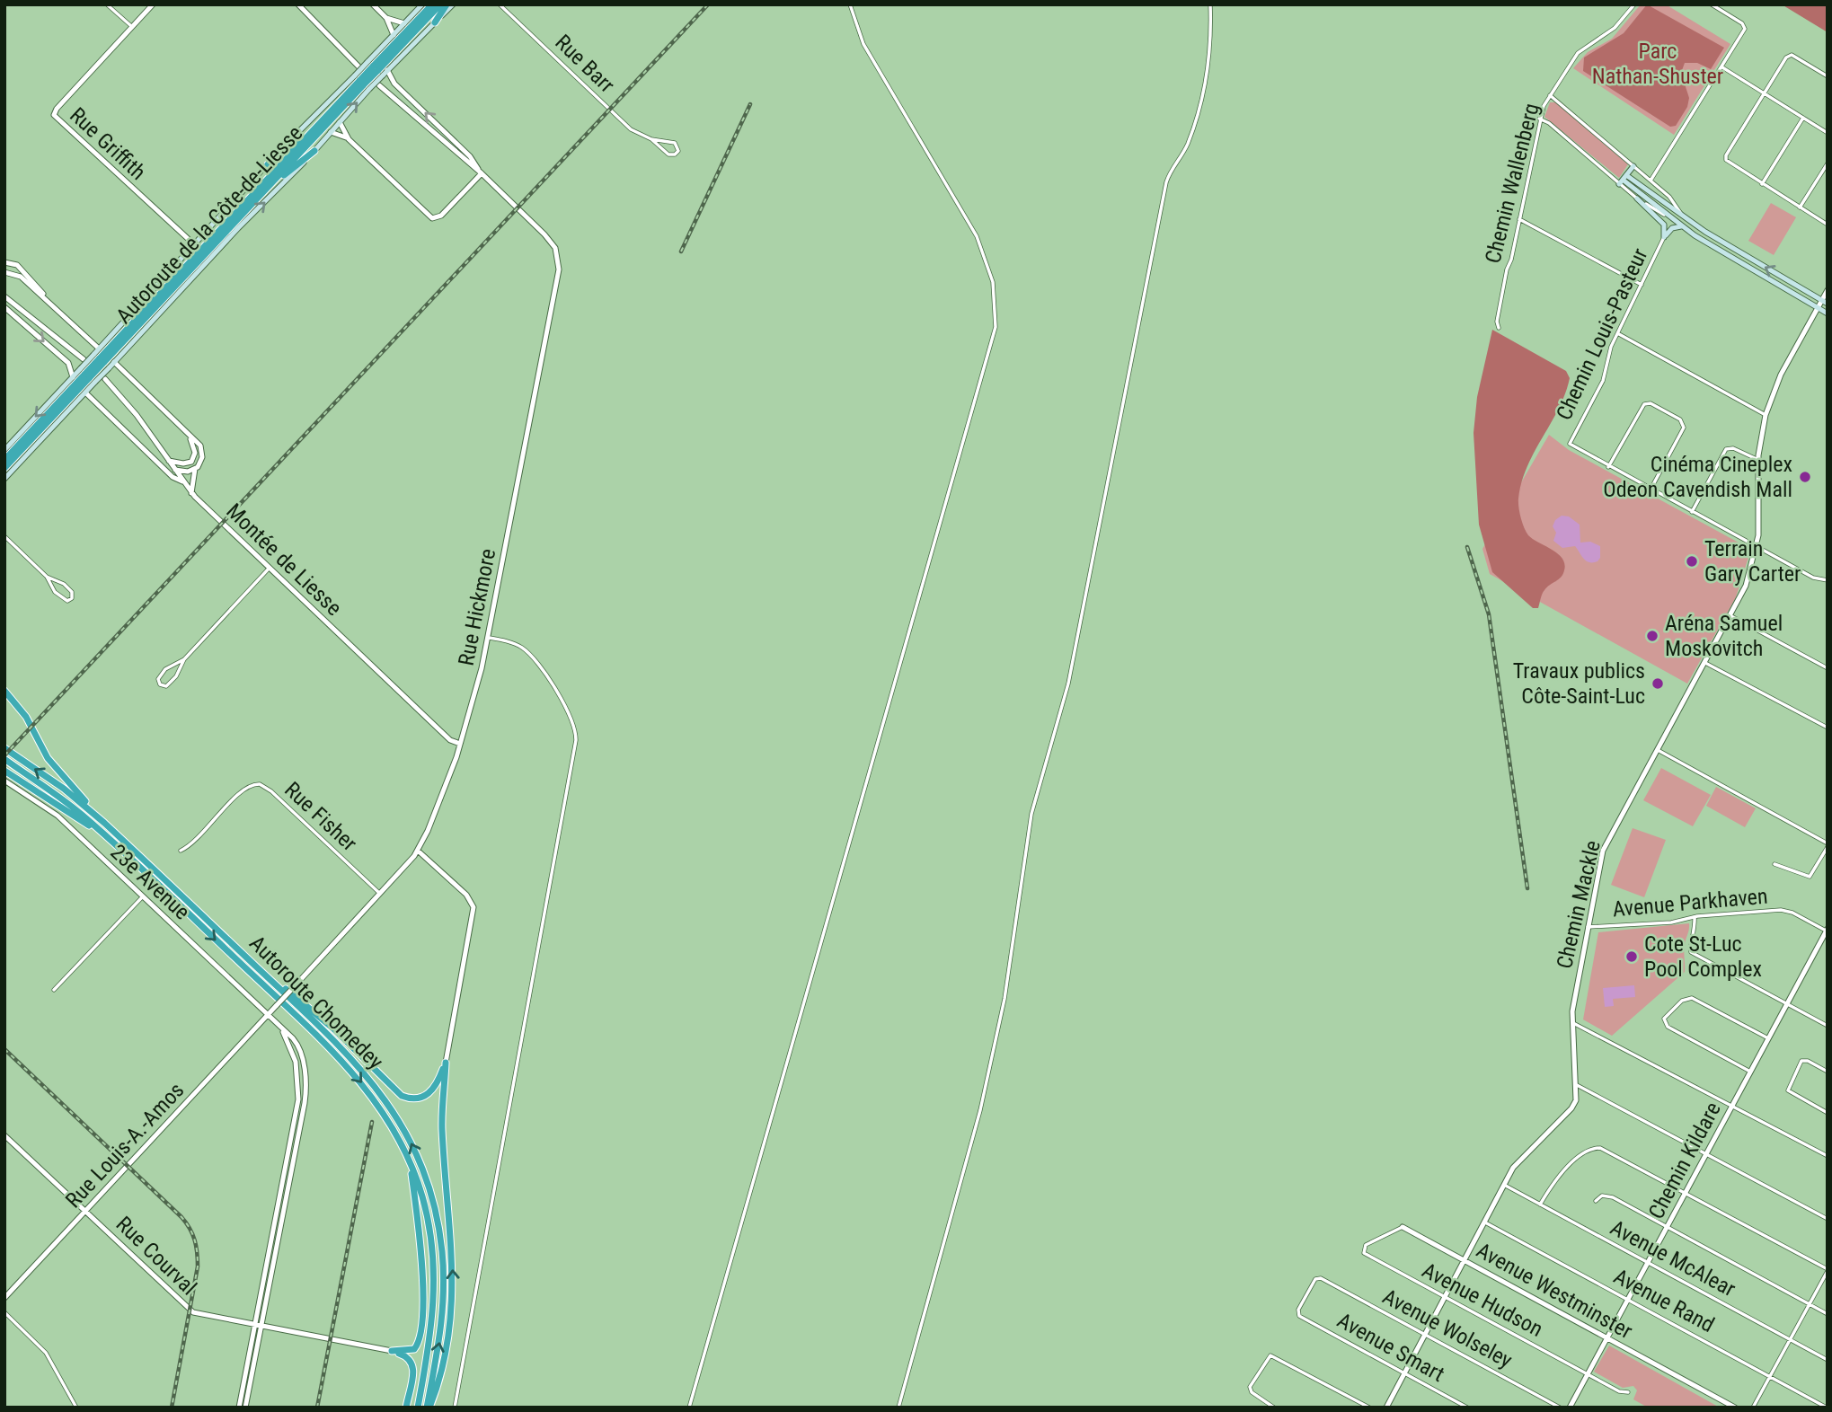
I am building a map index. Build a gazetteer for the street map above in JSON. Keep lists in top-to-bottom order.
{
  "streets": {
    "highway": ["Autoroute de la Côte-de-Liesse", "Autoroute Chomedey"],
    "street": [
      "Rue Barr",
      "Rue Griffith",
      "Chemin Wallenberg",
      "Chemin Louis-Pasteur",
      "Montée de Liesse",
      "Rue Hickmore",
      "Rue Fisher",
      "23e Avenue",
      "Avenue Parkhaven",
      "Chemin Mackle",
      "Rue Louis-A.-Amos",
      "Chemin Kildare",
      "Rue Courval",
      "Avenue McAlear",
      "Avenue Westminster",
      "Avenue Hudson",
      "Avenue Rand",
      "Avenue Wolseley",
      "Avenue Smart"
    ]
  },
  "crossings": [
    ["Montée de Liesse", "Rue Hickmore"],
    ["Rue Hickmore", "Rue Fisher"],
    ["Rue Hickmore", "23e Avenue"],
    ["Rue Hickmore", "Rue Louis-A.-Amos"],
    ["23e Avenue", "Rue Louis-A.-Amos"],
    ["23e Avenue", "Rue Courval"],
    ["Avenue Parkhaven", "Chemin Mackle"],
    ["Avenue Parkhaven", "Chemin Kildare"],
    ["Chemin Mackle", "Avenue McAlear"],
    ["Chemin Mackle", "Avenue Westminster"],
    ["Chemin Mackle", "Avenue Hudson"],
    ["Chemin Mackle", "Avenue Rand"],
    ["Chemin Mackle", "Avenue Wolseley"],
    ["Chemin Mackle", "Avenue Smart"],
    ["Rue Louis-A.-Amos", "Rue Courval"],
    ["Chemin Kildare", "Avenue McAlear"],
    ["Chemin Kildare", "Avenue Westminster"],
    ["Chemin Kildare", "Avenue Hudson"],
    ["Chemin Kildare", "Avenue Rand"],
    ["Avenue Westminster", "Avenue Hudson"],
    ["Avenue Wolseley", "Avenue Smart"]
  ],
  "parks": ["Parc Nathan-Shuster"],
  "places": [
    "Cinéma Cineplex Odeon Cavendish Mall",
    "Terrain Gary Carter",
    "Aréna Samuel Moskovitch",
    "Travaux publics Côte-Saint-Luc",
    "Cote St-Luc Pool Complex"
  ]
}
